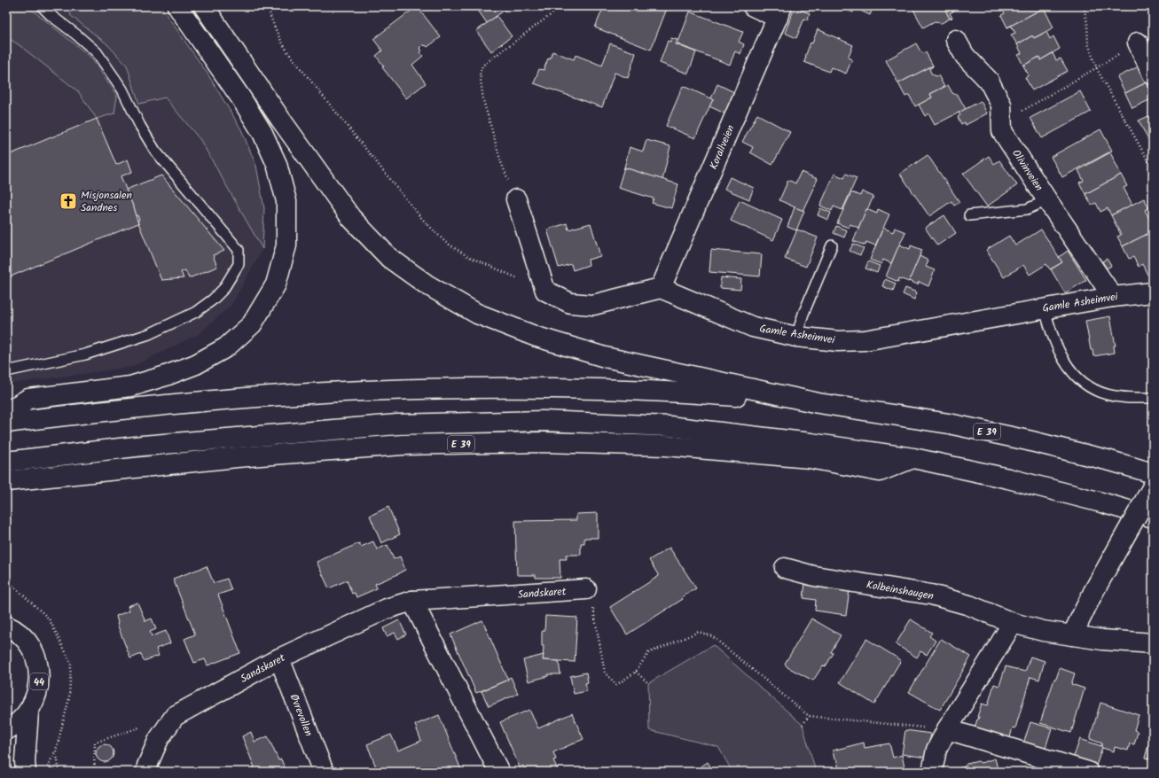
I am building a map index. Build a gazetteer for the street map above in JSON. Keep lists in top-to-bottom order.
{
  "streets": {
    "main road": [
      "Korallveien",
      "Olivinveien",
      "Gamle Asheimvei",
      "E 39",
      "Kolbeinshaugen",
      "Sandskaret",
      "44",
      "Øvrevollen"
    ]
  },
  "crossings": [
    ["Korallveien", "Gamle Asheimvei"],
    ["Olivinveien", "Gamle Asheimvei"],
    ["Sandskaret", "Øvrevollen"]
  ],
  "places": {
    "church": ["Misjonsalen Sandnes"]
  }
}
